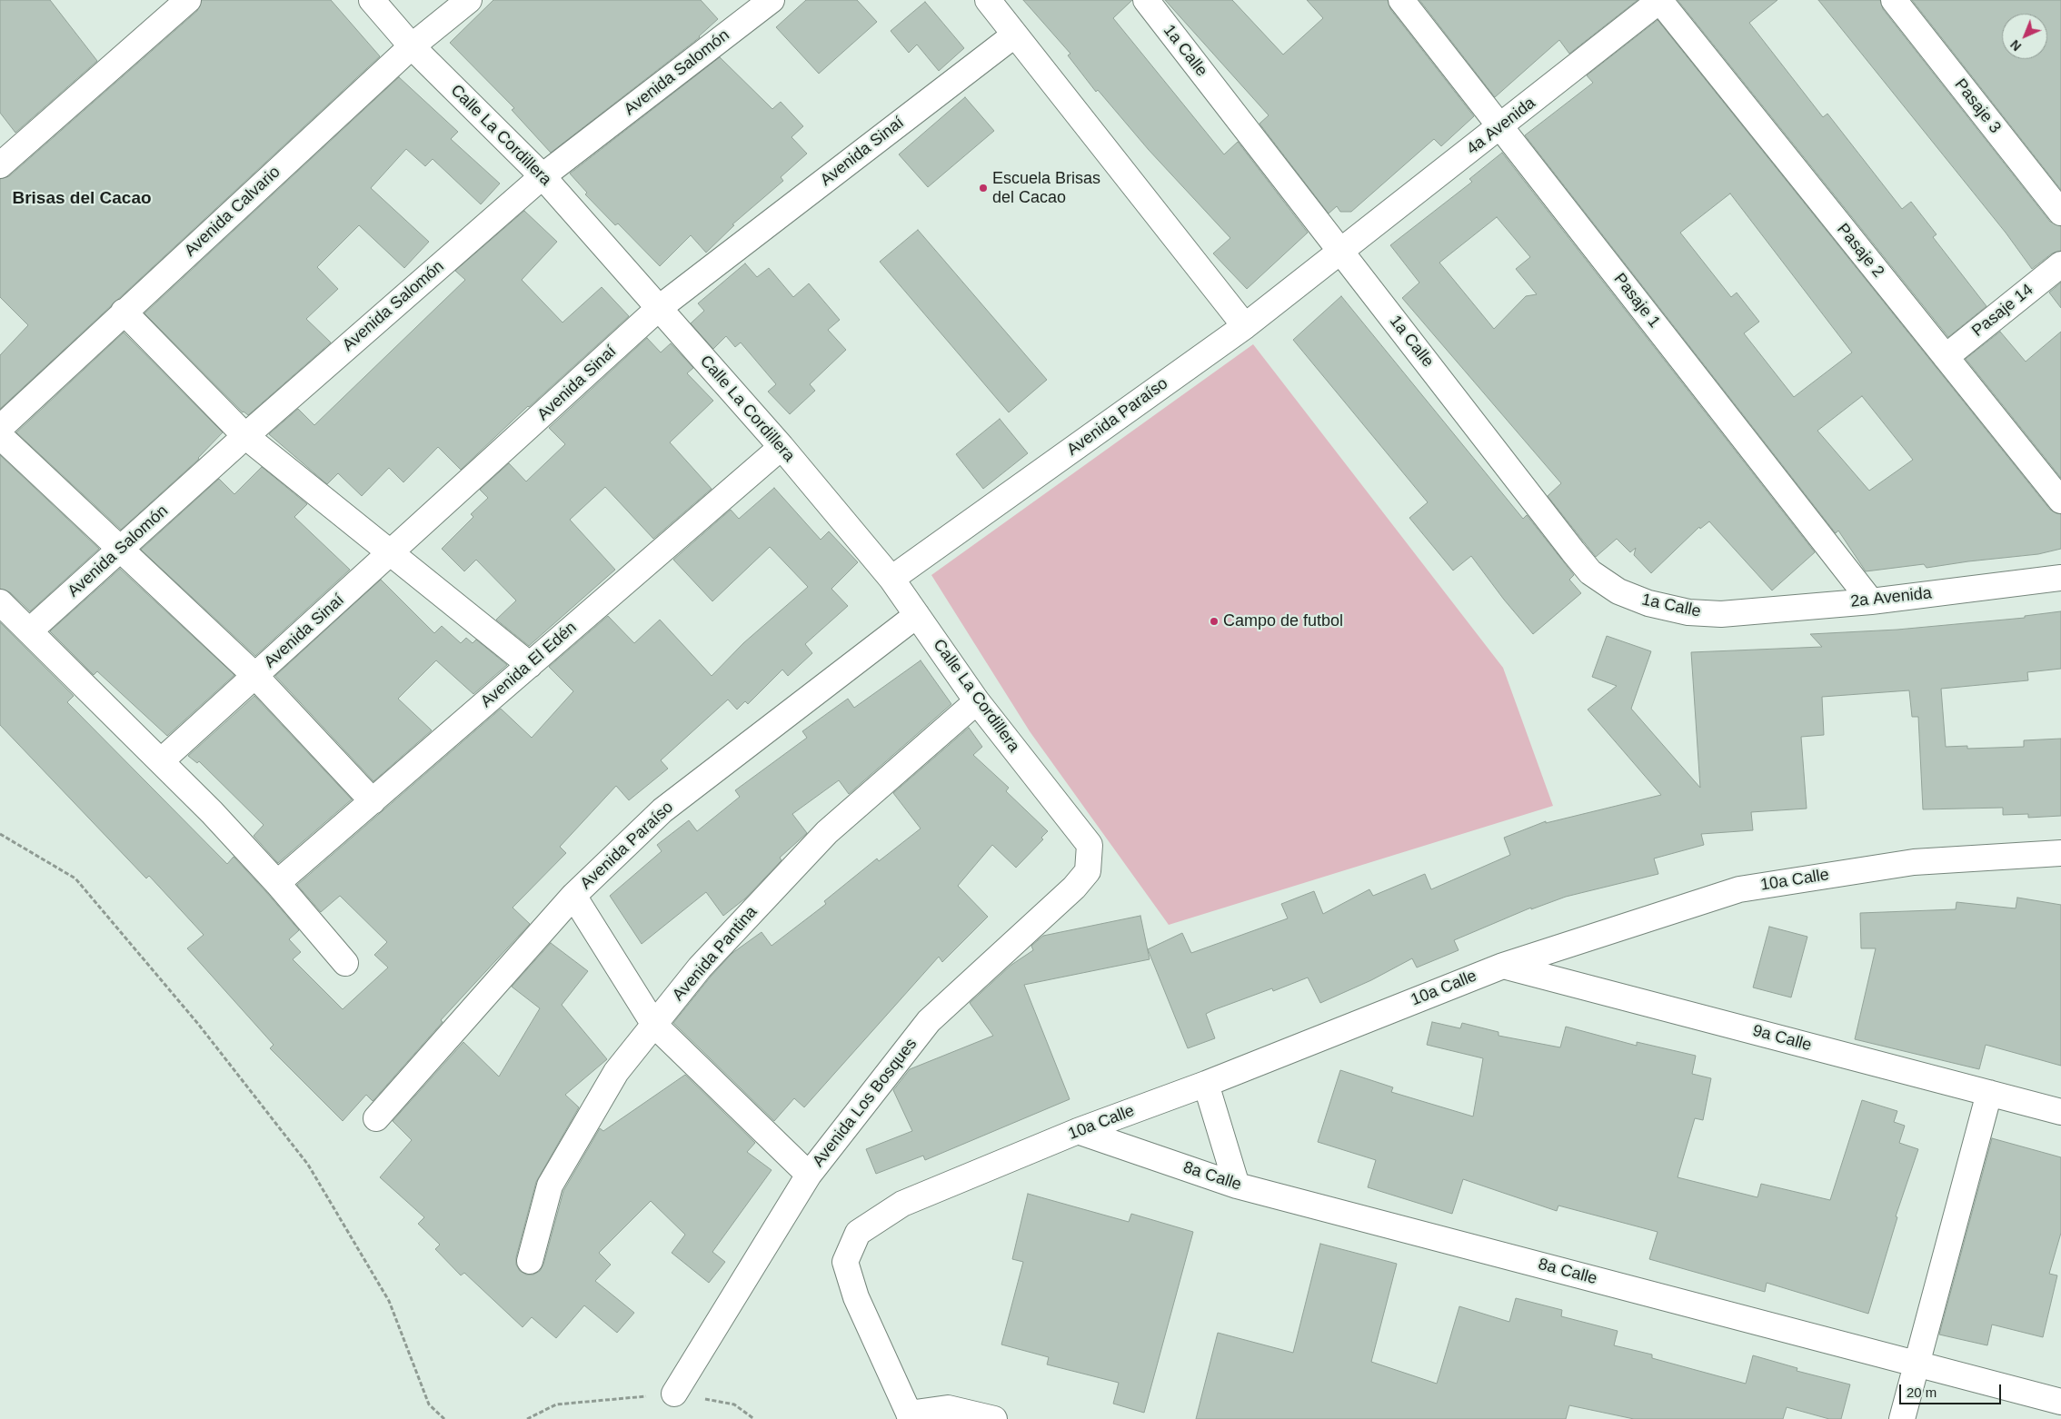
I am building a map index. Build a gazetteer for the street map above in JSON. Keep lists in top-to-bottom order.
{
  "streets": {
    "street": [
      "1a Calle",
      "Avenida Salomón",
      "Pasaje 3",
      "4a Avenida",
      "Calle La Cordillera",
      "Avenida Sinaí",
      "Avenida Calvario",
      "Pasaje 2",
      "Pasaje 1",
      "Pasaje 14",
      "Avenida Paraíso",
      "2a Avenida",
      "Avenida El Edén",
      "10a Calle",
      "Avenida Pantina",
      "9a Calle",
      "Avenida Los Bosques",
      "8a Calle"
    ]
  },
  "crossings": [
    ["1a Calle", "4a Avenida"],
    ["1a Calle", "Avenida Paraíso"],
    ["1a Calle", "2a Avenida"],
    ["Avenida Salomón", "Calle La Cordillera"],
    ["4a Avenida", "Pasaje 2"],
    ["4a Avenida", "Pasaje 1"],
    ["4a Avenida", "Avenida Paraíso"],
    ["Calle La Cordillera", "Avenida Sinaí"],
    ["Calle La Cordillera", "Avenida Calvario"],
    ["Calle La Cordillera", "Avenida Paraíso"],
    ["Calle La Cordillera", "Avenida El Edén"],
    ["Calle La Cordillera", "Avenida Pantina"],
    ["Calle La Cordillera", "Avenida Los Bosques"],
    ["Pasaje 2", "Pasaje 14"],
    ["Pasaje 1", "2a Avenida"],
    ["10a Calle", "9a Calle"],
    ["10a Calle", "8a Calle"]
  ],
  "districts": ["Brisas del Cacao"],
  "places": ["Escuela Brisas del Cacao", "Campo de futbol"],
  "scale_bar": "20 m",
  "north": "bottom left"
}
